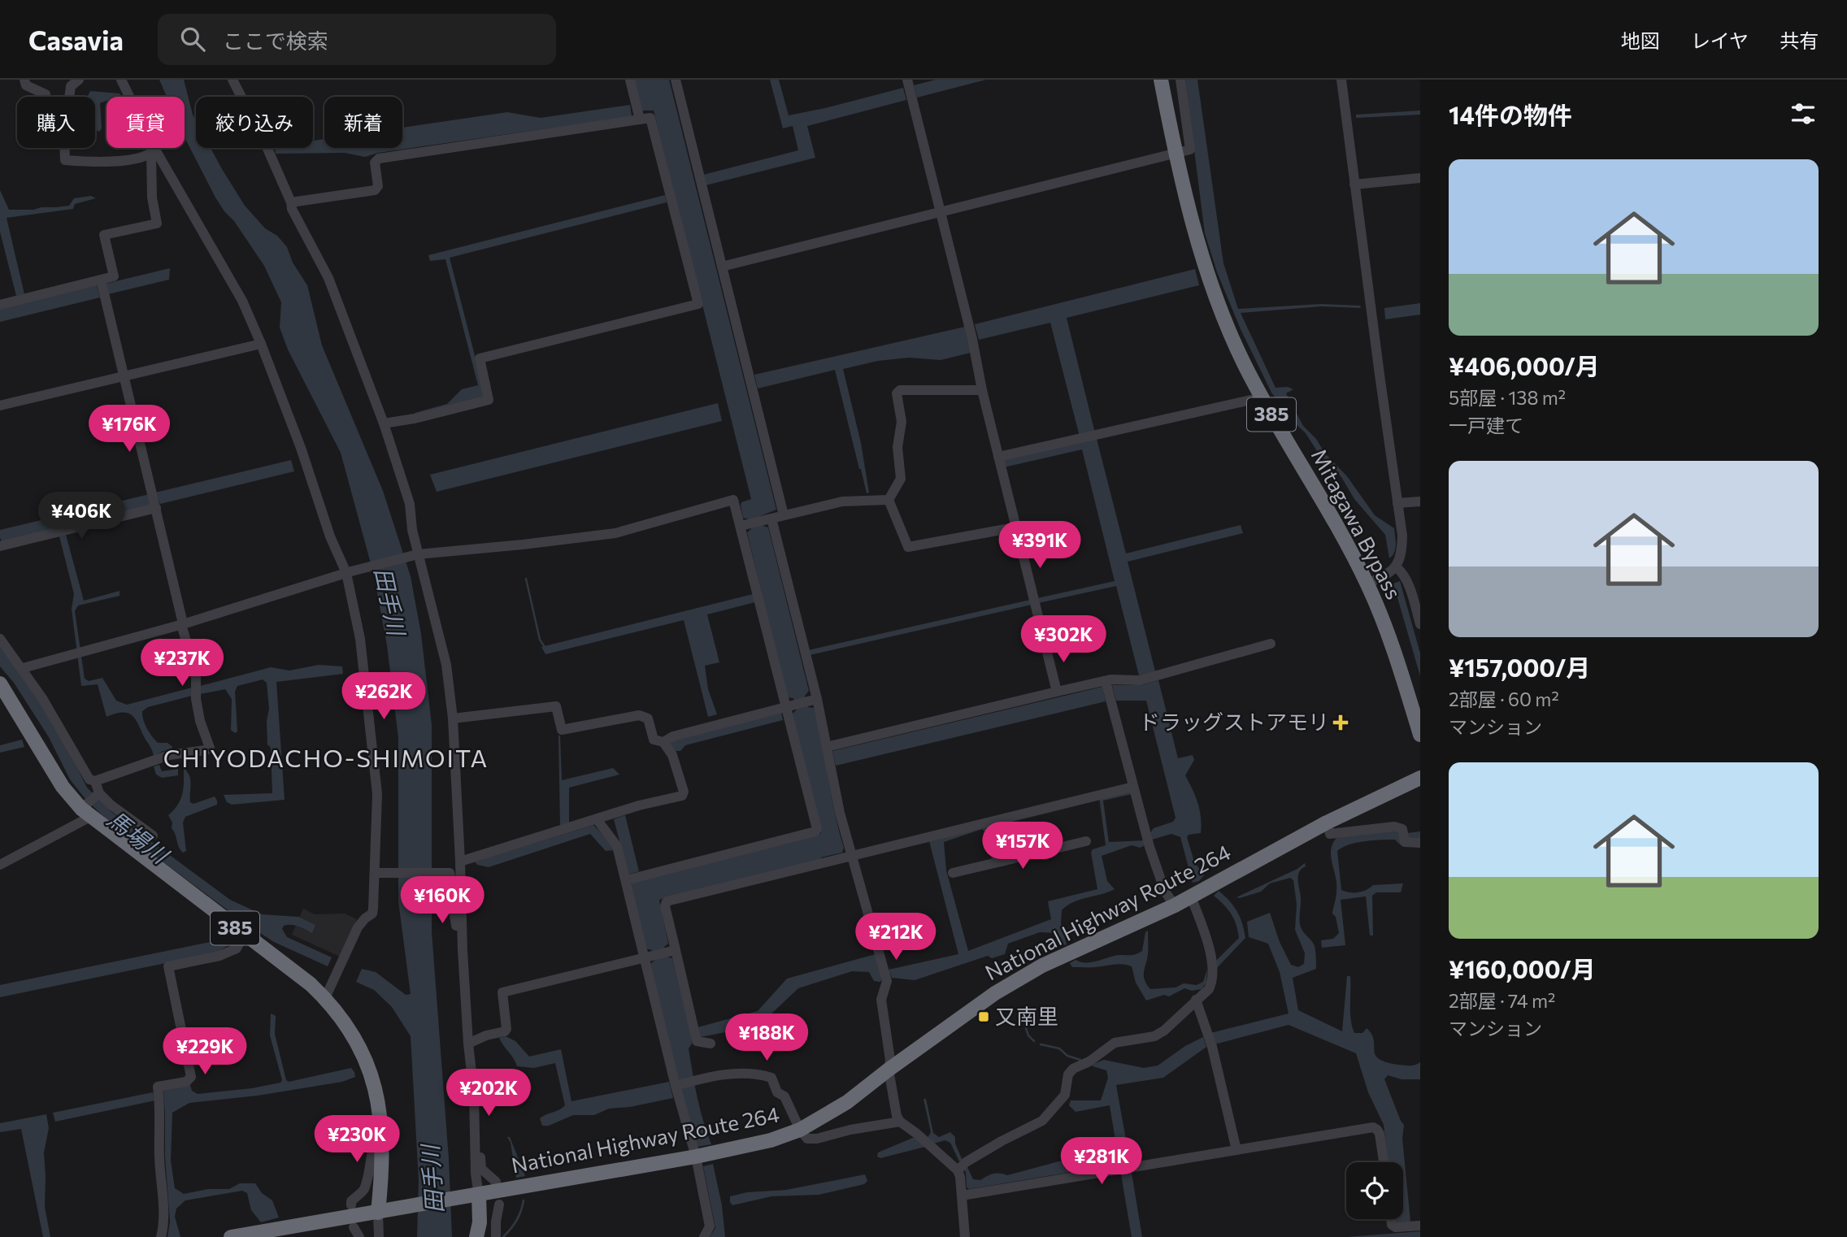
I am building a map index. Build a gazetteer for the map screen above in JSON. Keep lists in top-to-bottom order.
{
  "streets": {
    "highway": ["385", "Mitagawa Bypass", "National Highway Route 264"]
  },
  "crossings": [
    ["385", "National Highway Route 264"]
  ],
  "districts": ["CHIYODACHO-SHIMOITA"],
  "water": ["田手川", "馬場川"],
  "places": {
    "health": ["ドラッグストアモリ"],
    "transit": ["又南里"]
  },
  "page": {
    "header": "Casavia",
    "search": "ここで検索",
    "nav": ["地図", "レイヤ", "共有"],
    "heading": "14件の物件",
    "chip": [
      "購入",
      "賃貸",
      "絞り込み",
      "新着"
    ],
    "list": [
      {
        "name": "¥406,000/月",
        "note": "5部屋 · 138 m² · 一戸建て"
      },
      {
        "name": "¥157,000/月",
        "note": "2部屋 · 60 m² · マンション"
      },
      {
        "name": "¥160,000/月",
        "note": "2部屋 · 74 m² · マンション"
      }
    ],
    "price": [
      "¥176K",
      "¥406K",
      "¥391K",
      "¥302K",
      "¥237K",
      "¥262K",
      "¥157K",
      "¥160K",
      "¥212K",
      "¥188K",
      "¥229K",
      "¥202K",
      "¥230K",
      "¥281K"
    ]
  }
}
